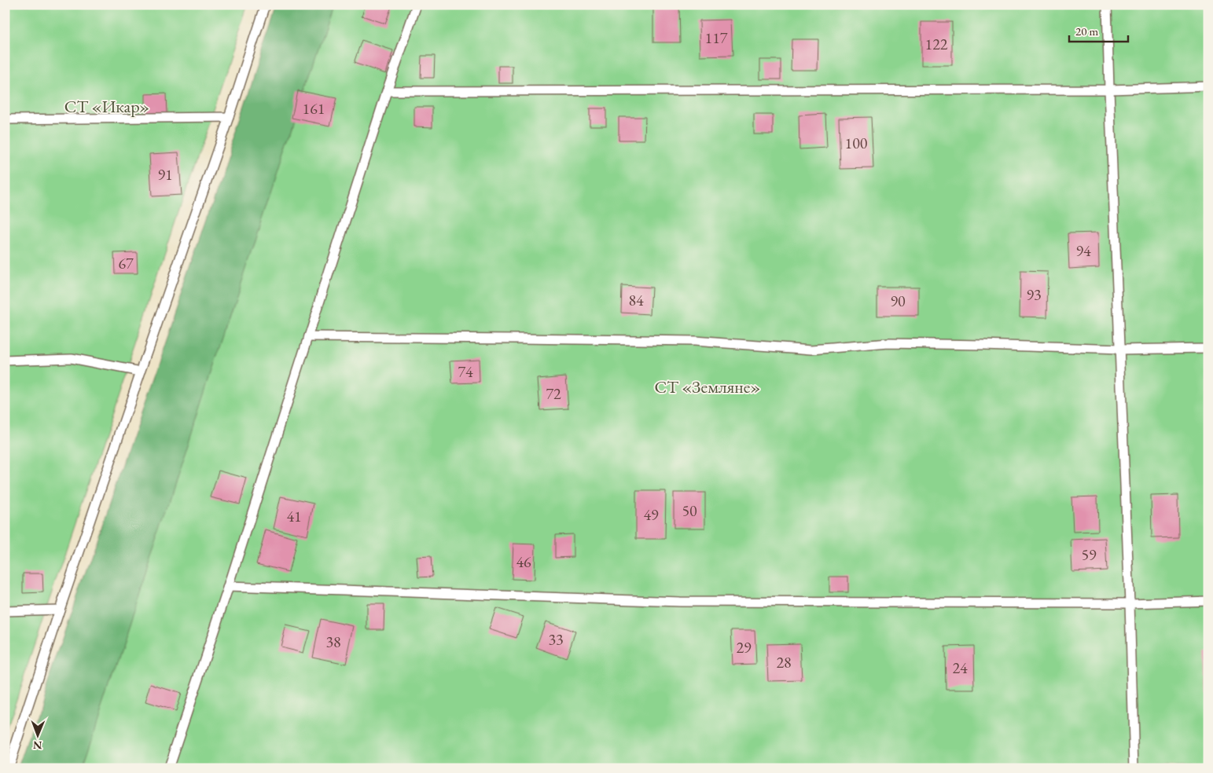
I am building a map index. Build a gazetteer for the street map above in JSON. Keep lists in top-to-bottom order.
{
  "parks": ["СТ «Икар»", "СТ «Земляне»"],
  "house_numbers": [
    "117",
    "122",
    "161",
    "100",
    "91",
    "94",
    "67",
    "93",
    "84",
    "90",
    "74",
    "72",
    "50",
    "49",
    "41",
    "59",
    "46",
    "33",
    "38",
    "29",
    "28",
    "24"
  ],
  "scale_bar": "20 m",
  "north": "bottom"
}
